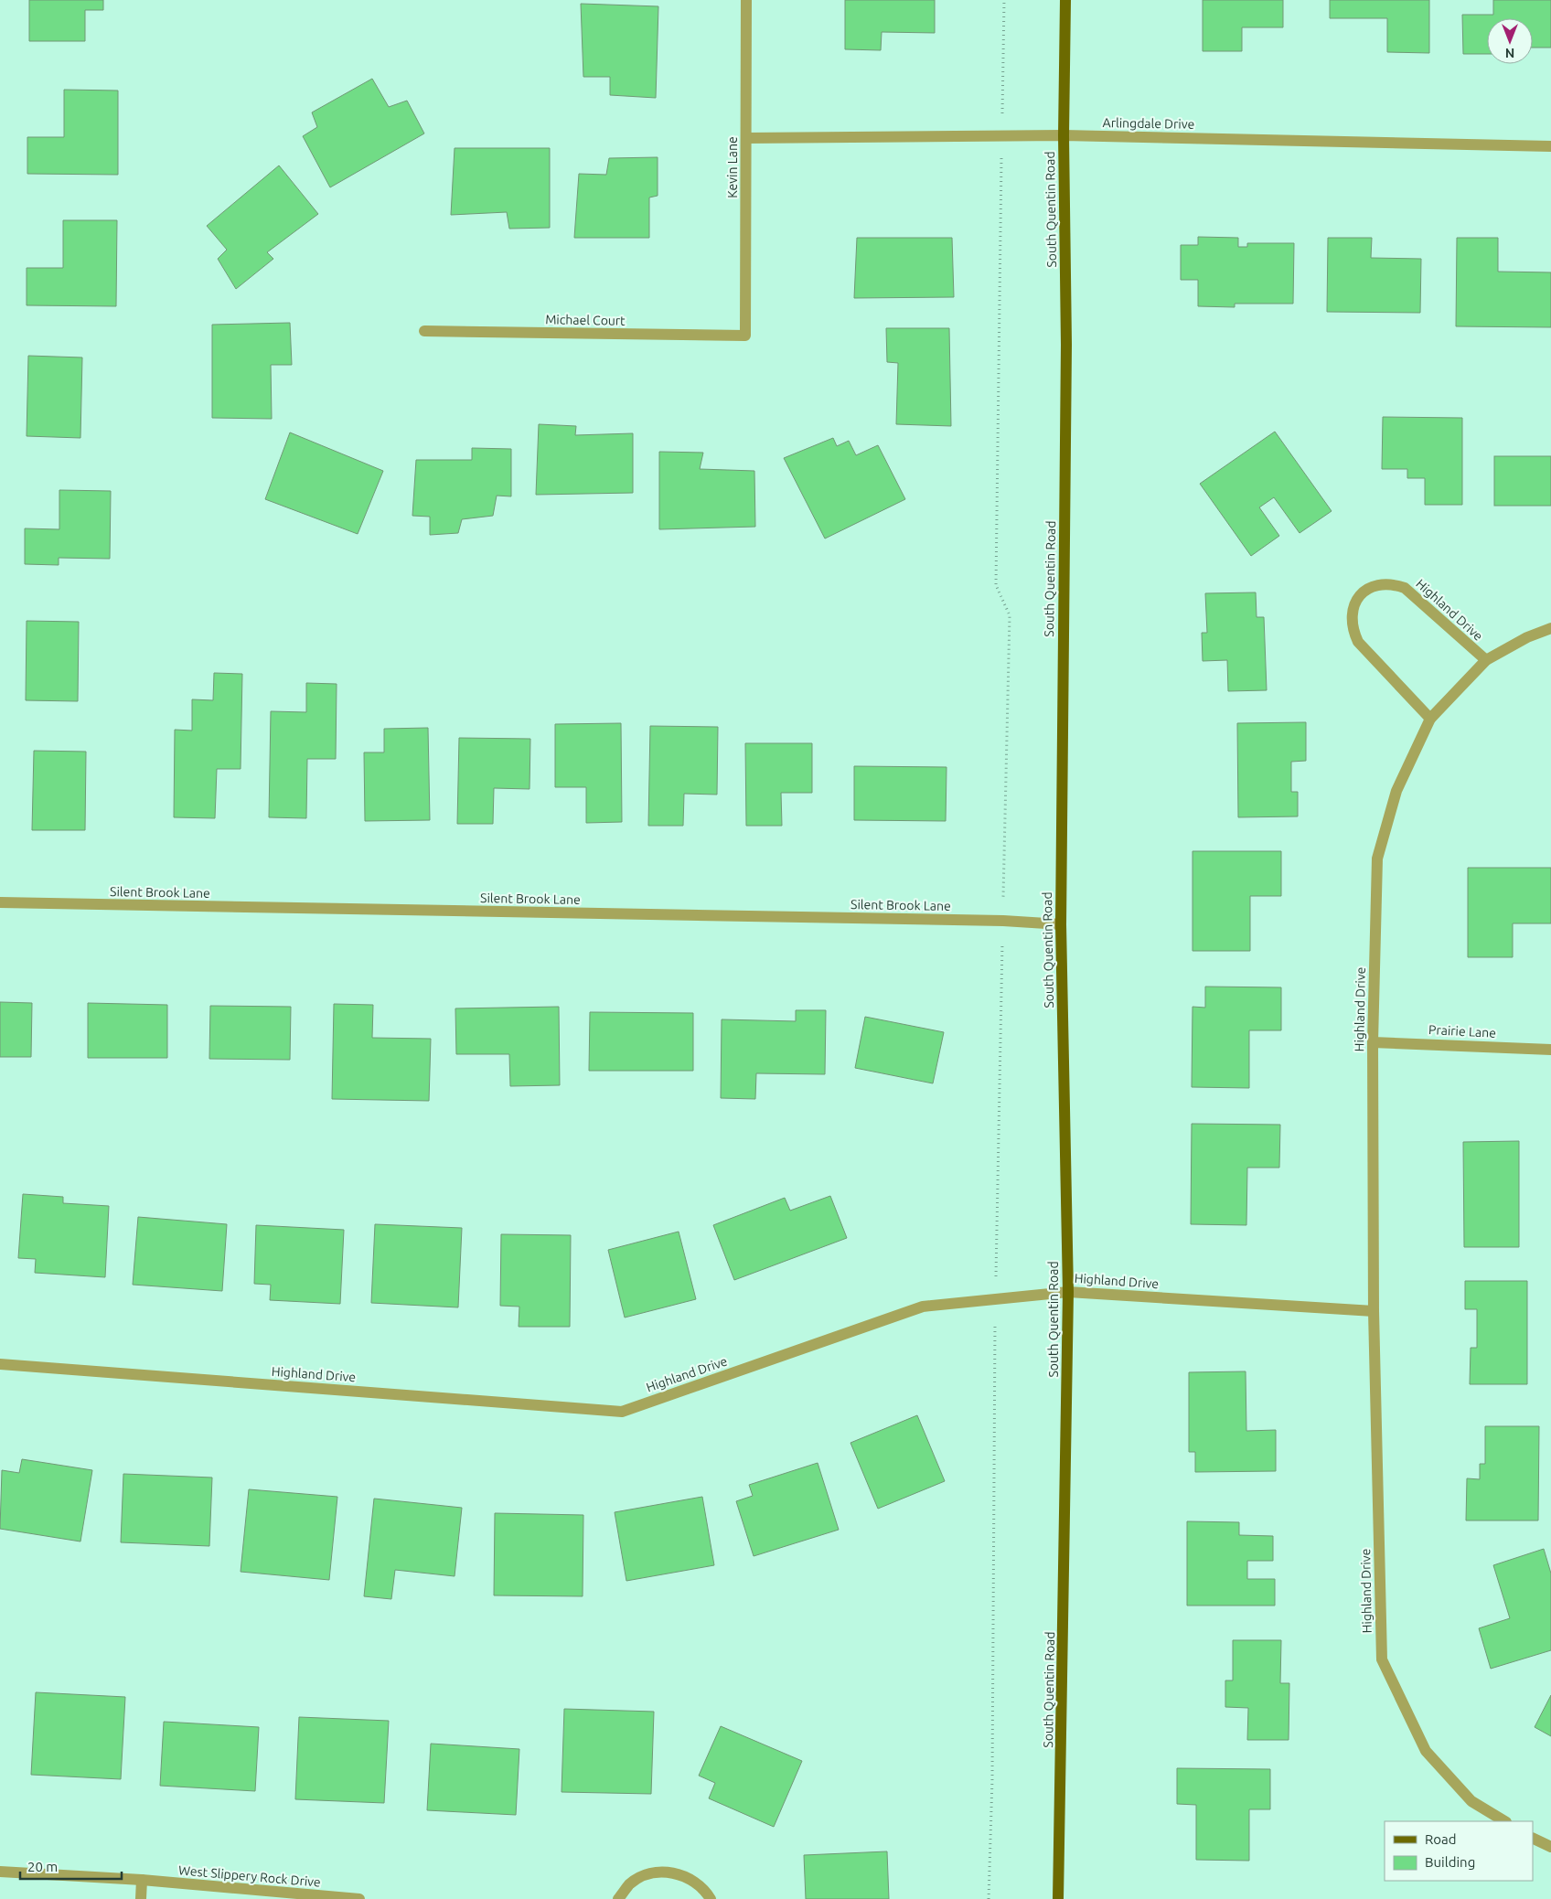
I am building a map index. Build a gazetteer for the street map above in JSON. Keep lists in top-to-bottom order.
{
  "streets": {
    "main road": ["South Quentin Road"],
    "street": [
      "Arlingdale Drive",
      "Kevin Lane",
      "Michael Court",
      "Highland Drive",
      "Silent Brook Lane",
      "Prairie Lane",
      "West Slippery Rock Drive"
    ]
  },
  "crossings": [
    ["Arlingdale Drive", "Kevin Lane"],
    ["Arlingdale Drive", "South Quentin Road"],
    ["Kevin Lane", "Michael Court"],
    ["South Quentin Road", "Highland Drive"],
    ["South Quentin Road", "Silent Brook Lane"],
    ["Highland Drive", "Prairie Lane"]
  ],
  "legend": ["Road", "Building"],
  "scale_bar": "20 m",
  "north": "bottom"
}
